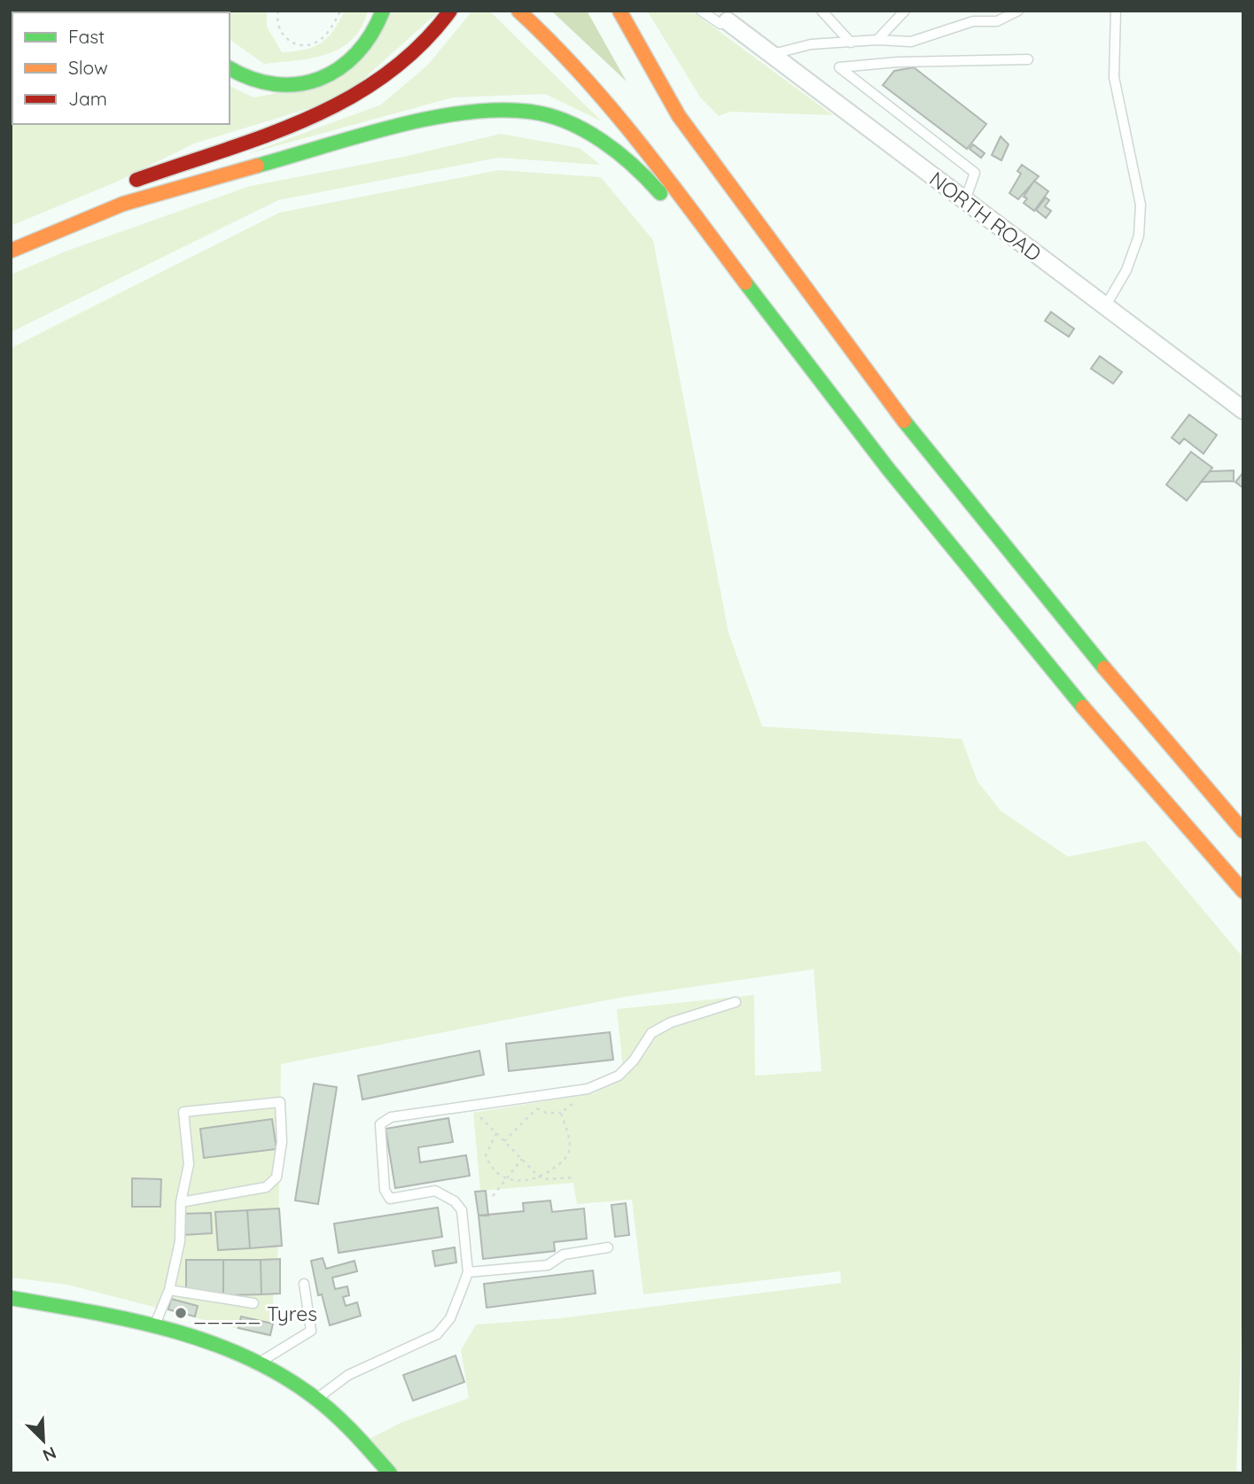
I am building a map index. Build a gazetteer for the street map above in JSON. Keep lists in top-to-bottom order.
{
  "streets": {
    "street": ["NORTH ROAD"]
  },
  "places": ["_____ Tyres"],
  "legend": ["Fast", "Slow", "Jam"],
  "north": "bottom right"
}
